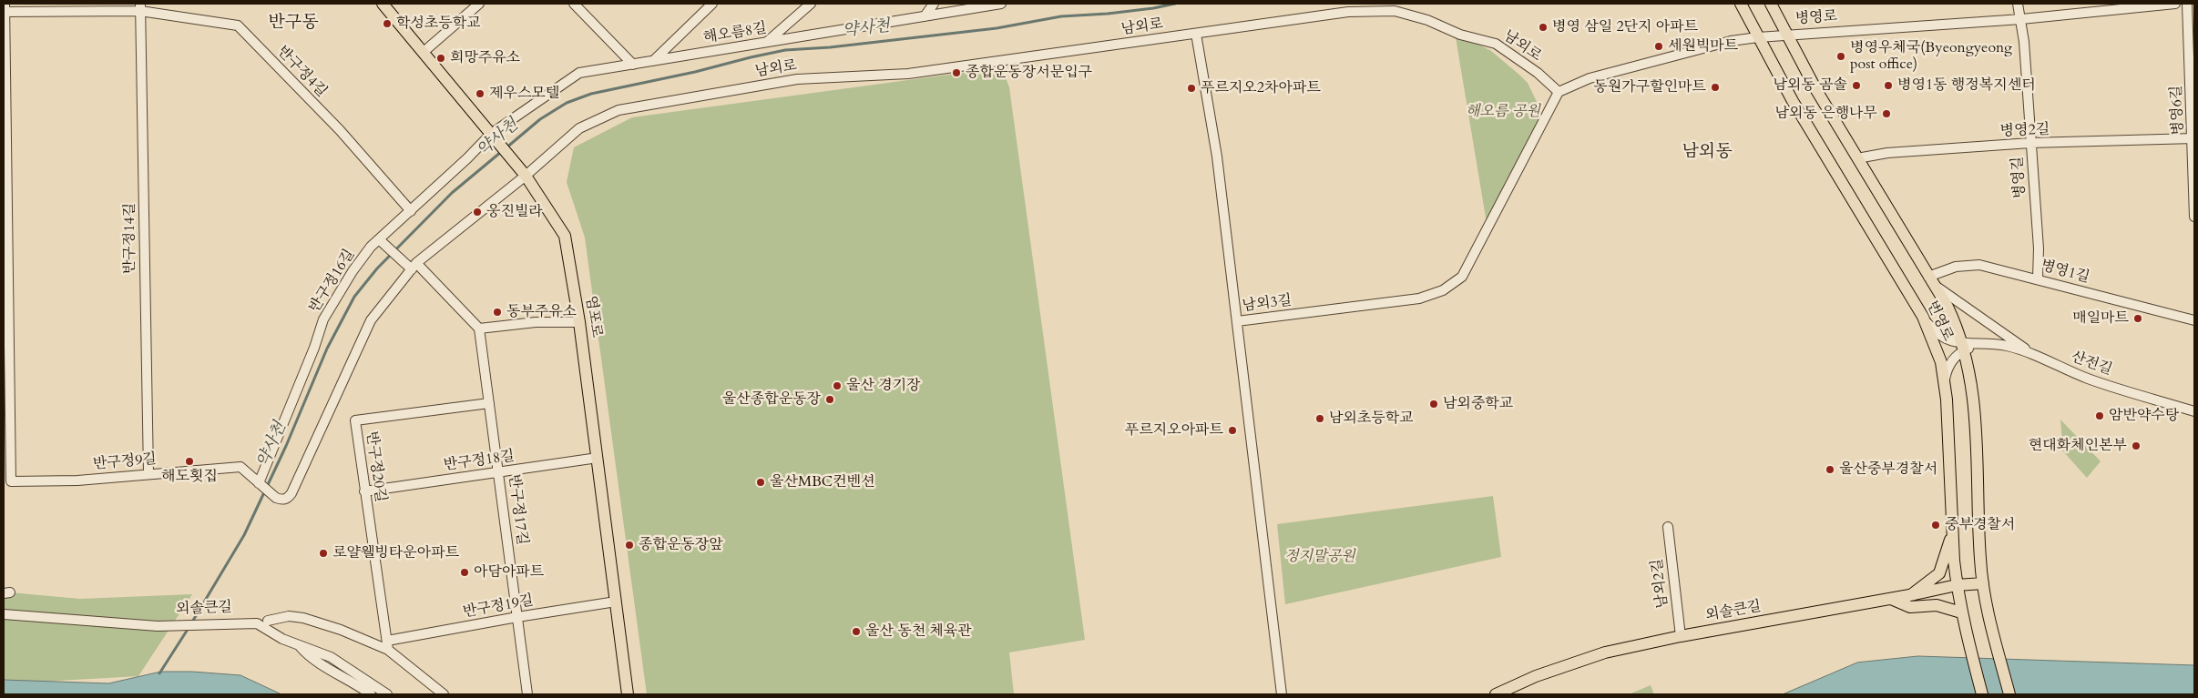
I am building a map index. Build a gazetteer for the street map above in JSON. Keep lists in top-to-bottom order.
{
  "streets": {
    "main road": ["염포로", "번영로", "외솔큰길"],
    "street": [
      "병영로",
      "남외로",
      "해오름8길",
      "반구정4길",
      "병영6길",
      "병영2길",
      "병영길",
      "반구정14길",
      "병영1길",
      "반구정16길",
      "남외3길",
      "산전길",
      "반구정18길",
      "반구정9길",
      "반구정20길",
      "반구정17길",
      "남외2길",
      "반구정19길"
    ]
  },
  "crossings": [
    ["병영로", "병영길"],
    ["병영로", "번영로"],
    ["남외로", "남외3길"],
    ["남외로", "염포로"],
    ["해오름8길", "반구정16길"],
    ["해오름8길", "염포로"],
    ["반구정4길", "반구정14길"],
    ["반구정4길", "반구정16길"],
    ["병영6길", "병영2길"],
    ["병영2길", "병영길"],
    ["병영2길", "번영로"],
    ["병영길", "병영1길"],
    ["반구정14길", "반구정9길"],
    ["병영1길", "번영로"],
    ["반구정16길", "염포로"],
    ["반구정16길", "반구정9길"],
    ["염포로", "반구정18길"],
    ["염포로", "반구정19길"],
    ["번영로", "산전길"],
    ["번영로", "외솔큰길"],
    ["반구정18길", "반구정20길"],
    ["반구정18길", "반구정17길"],
    ["반구정20길", "반구정17길"],
    ["반구정20길", "반구정19길"],
    ["반구정17길", "반구정19길"],
    ["남외2길", "외솔큰길"]
  ],
  "districts": ["반구동", "남외동"],
  "water": ["약사천"],
  "parks": ["해오름 공원", "정지말공원"],
  "places": [
    "학성초등학교",
    "병영 삼일 2단지 아파트",
    "세원빅마트",
    "병영우체국(Byeongyeong post office)",
    "희망주유소",
    "종합운동장서문입구",
    "남외동 곰솔",
    "병영1동 행정복지센터",
    "동원가구할인마트",
    "푸르지오2차아파트",
    "제우스모텔",
    "남외동 은행나무",
    "웅진빌라",
    "동부주유소",
    "매일마트",
    "울산 경기장",
    "울산종합운동장",
    "남외중학교",
    "암반약수탕",
    "남외초등학교",
    "푸르지오아파트",
    "현대화체인본부",
    "해도횟집",
    "울산중부경찰서",
    "울산MBC컨벤션",
    "중부경찰서",
    "종합운동장앞",
    "로얄웰빙타운아파트",
    "아담아파트",
    "울산 동천 체육관"
  ]
}
